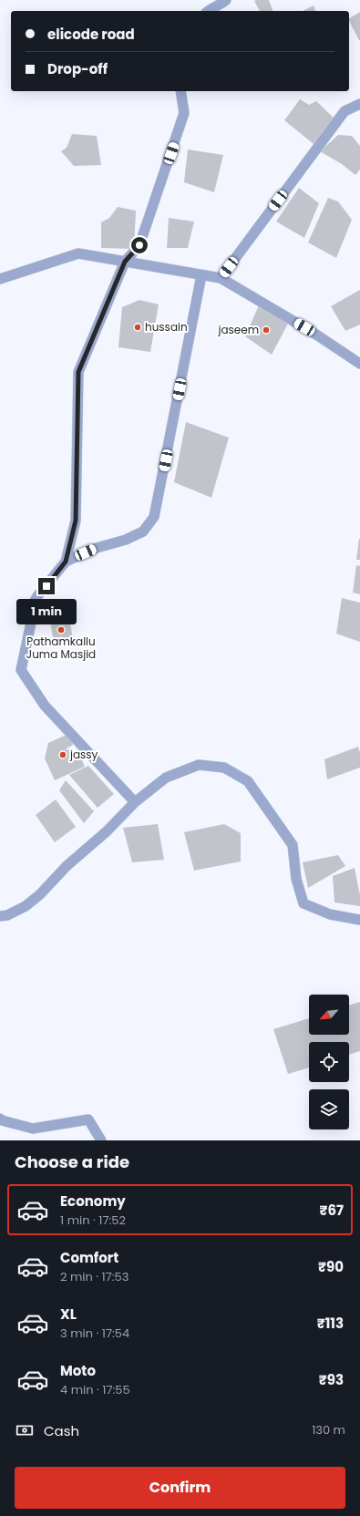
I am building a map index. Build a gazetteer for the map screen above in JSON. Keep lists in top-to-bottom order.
{
  "places": [
    "hussain",
    "jaseem",
    "Pathamkallu Juma Masjid",
    "jassy"
  ],
  "north": "bottom left",
  "page": {
    "banner": ["elicode road", "Drop-off"],
    "bubble": "1 min",
    "heading": "Choose a ride",
    "list": [
      {
        "name": "Economy",
        "note": "1 min · 17:52",
        "value": "₹67"
      },
      {
        "name": "Comfort",
        "note": "2 min · 17:53",
        "value": "₹90"
      },
      {
        "name": "XL",
        "note": "3 min · 17:54",
        "value": "₹113"
      },
      {
        "name": "Moto",
        "note": "4 min · 17:55",
        "value": "₹93"
      }
    ],
    "pay": ["Cash", "130 m"],
    "buttons": "Confirm"
  }
}
